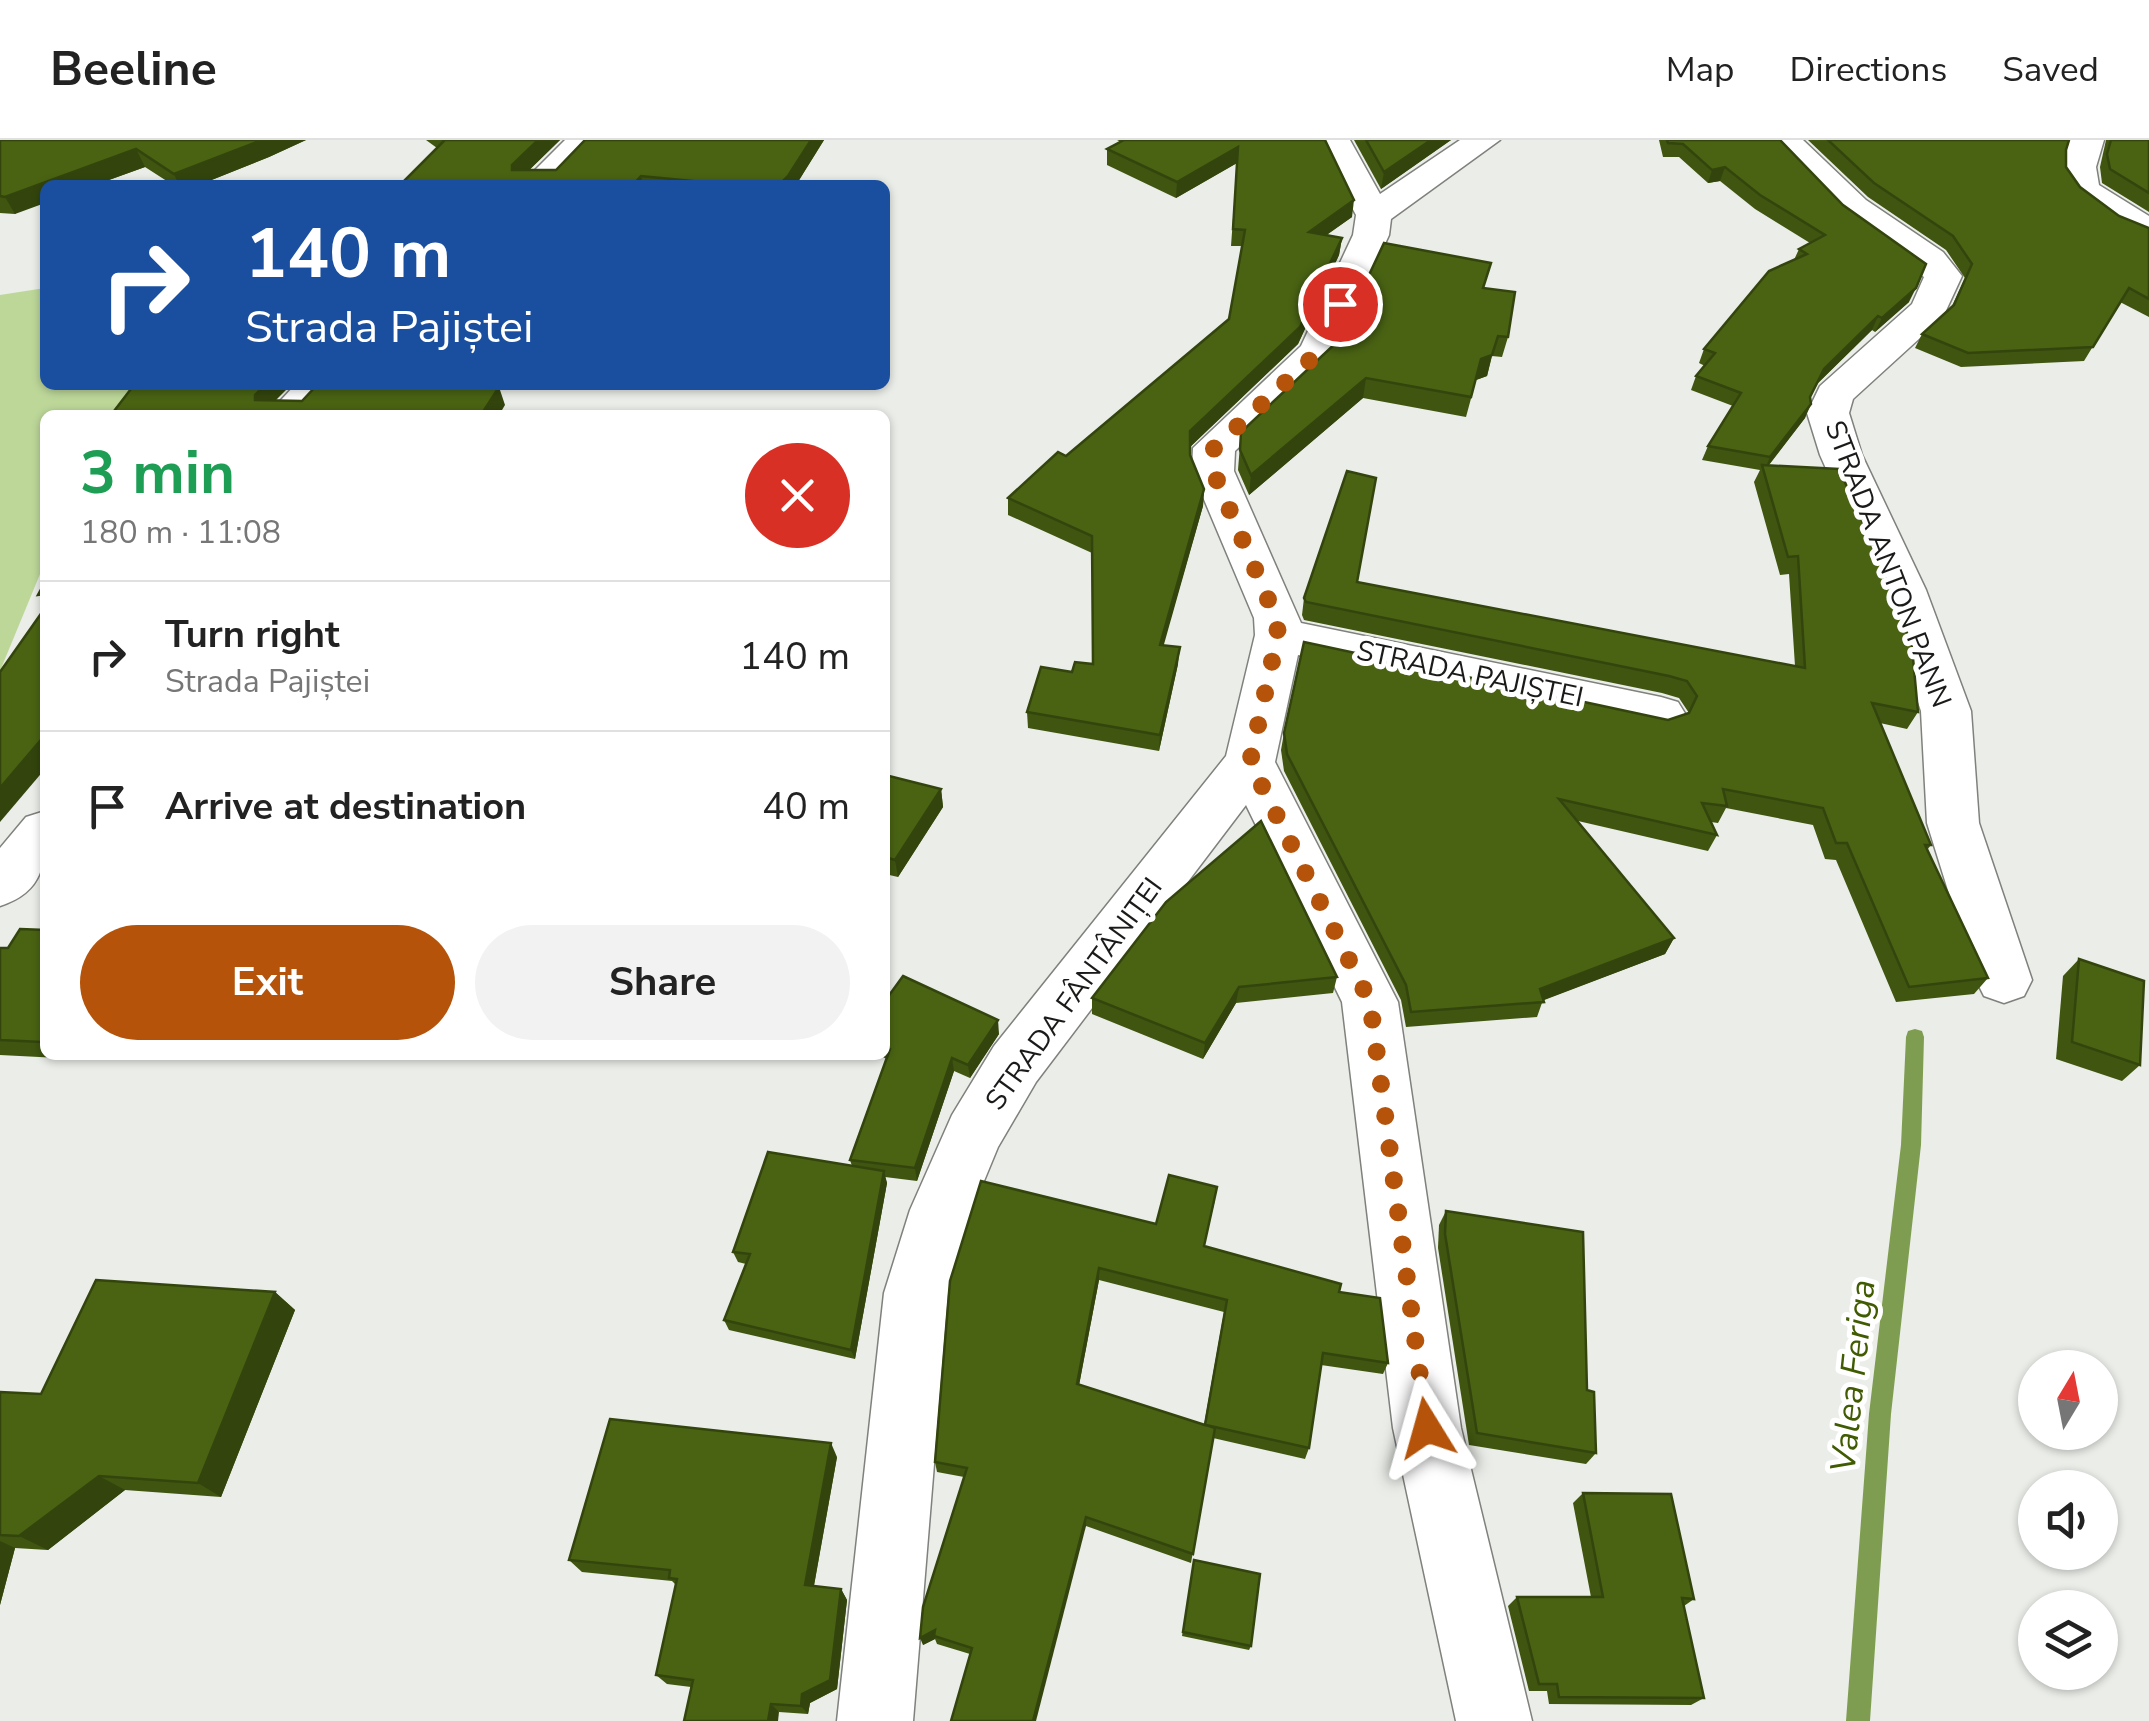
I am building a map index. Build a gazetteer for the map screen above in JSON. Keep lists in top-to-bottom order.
{
  "streets": {
    "street": ["STRADA ANTON PANN", "STRADA PAJIȘTEI", "STRADA FÂNTÂNIȚEI"]
  },
  "water": ["Valea Feriga"],
  "north": "top",
  "page": {
    "header": "Beeline",
    "nav": ["Map", "Directions", "Saved"],
    "turn": ["140 m", "Strada Pajiștei"],
    "heading": ["3 min", "180 m · 11:08"],
    "list": [
      {
        "name": "Turn right",
        "note": "Strada Pajiștei",
        "value": "140 m"
      },
      {
        "name": "Arrive at destination",
        "value": "40 m"
      }
    ],
    "buttons": ["Exit", "Share"]
  }
}
